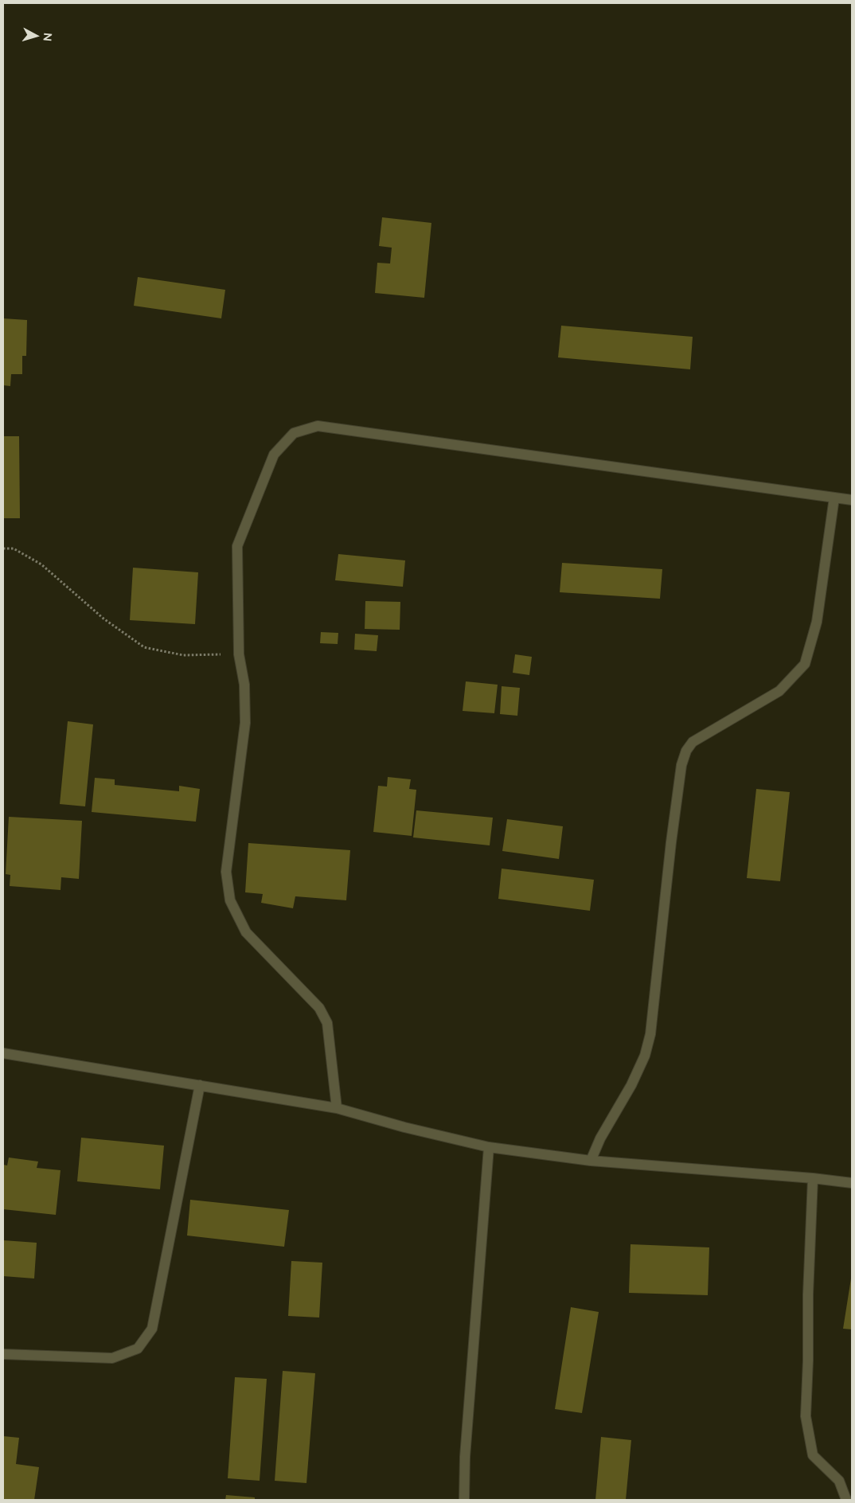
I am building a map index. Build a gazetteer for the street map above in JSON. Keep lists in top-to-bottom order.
{
  "north": "right"
}
